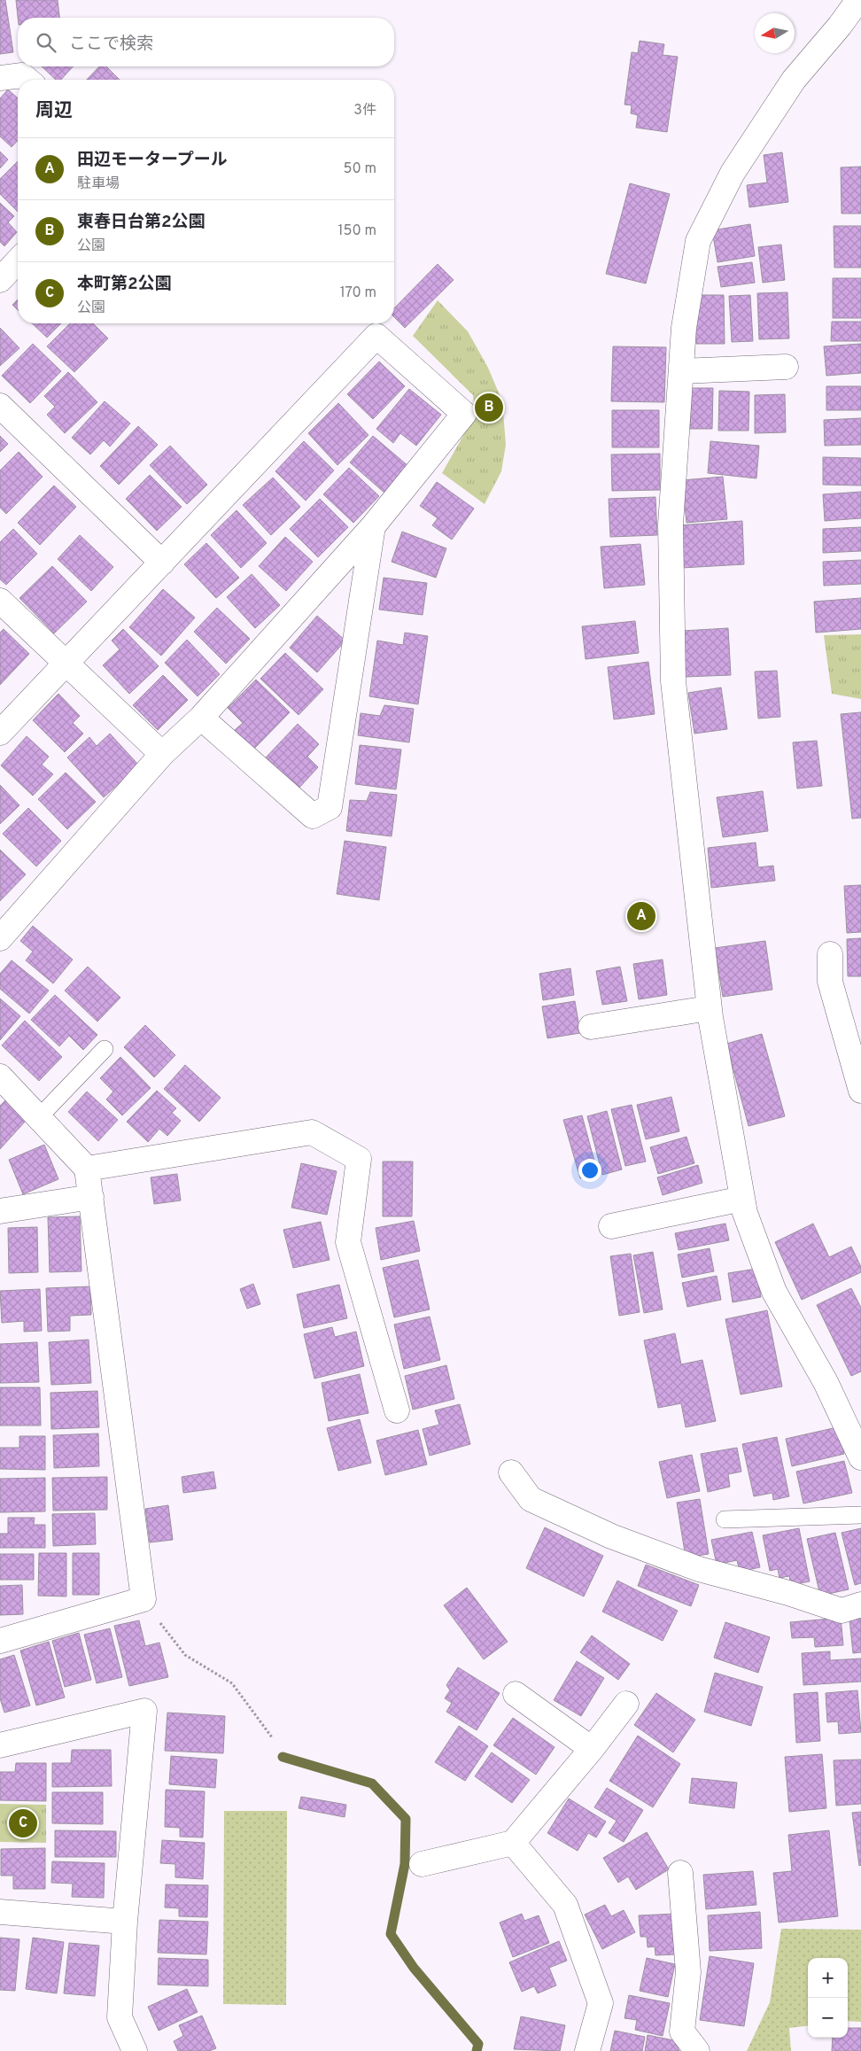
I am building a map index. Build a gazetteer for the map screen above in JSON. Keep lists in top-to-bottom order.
{
  "north": "left",
  "page": {
    "search": "ここで検索",
    "heading": ["周辺", "3件"],
    "list": [
      {
        "mark": "A",
        "name": "田辺モータープール",
        "note": "駐車場",
        "value": "50 m"
      },
      {
        "mark": "B",
        "name": "東春日台第2公園",
        "note": "公園",
        "value": "150 m"
      },
      {
        "mark": "C",
        "name": "本町第2公園",
        "note": "公園",
        "value": "170 m"
      }
    ],
    "pins": ["B", "A", "C"],
    "map_buttons": ["+", "−"]
  }
}
